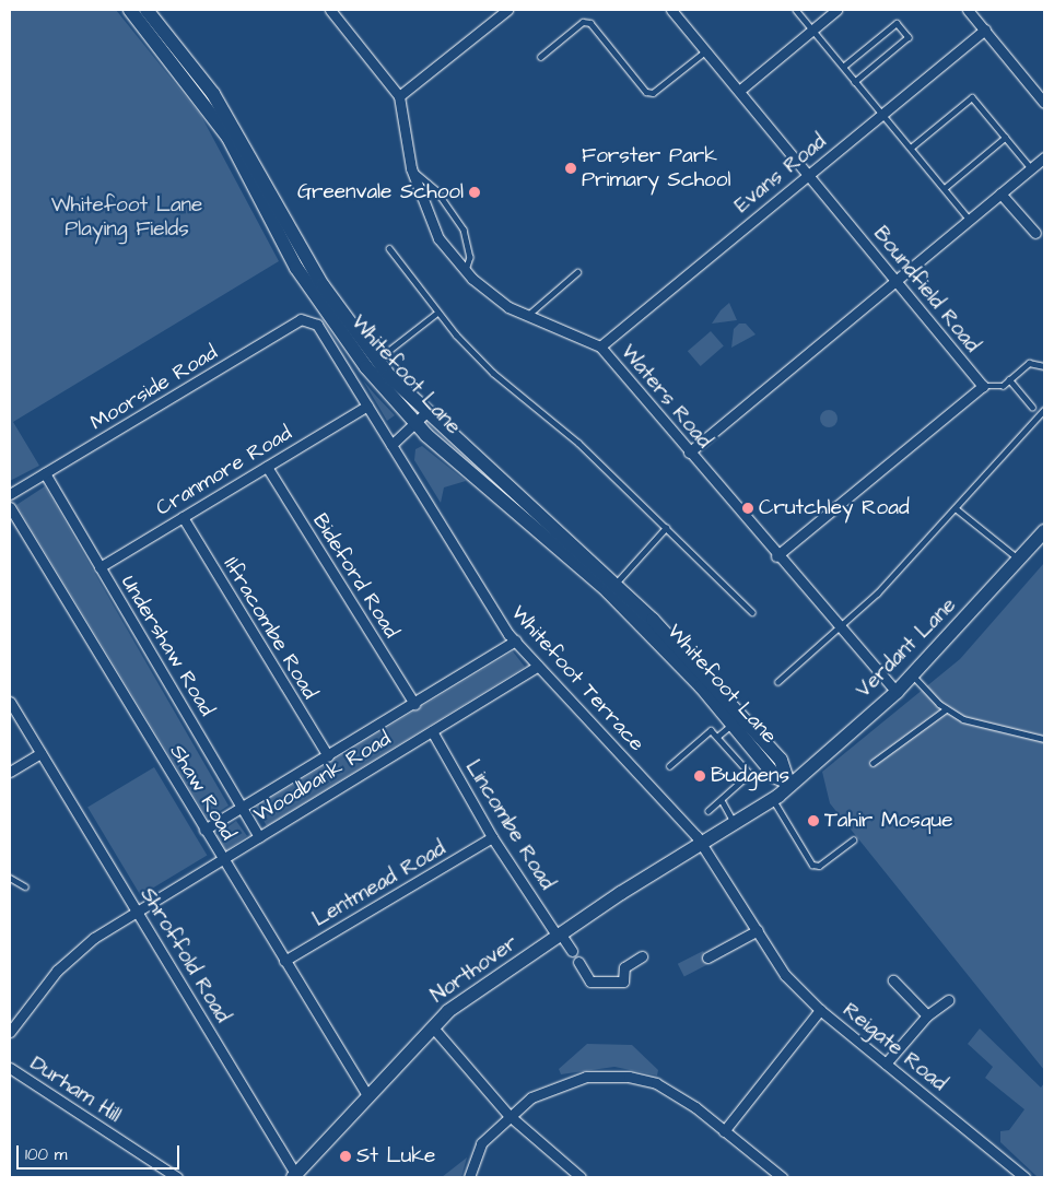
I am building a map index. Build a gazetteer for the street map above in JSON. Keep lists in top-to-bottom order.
{
  "streets": {
    "street": [
      "Evans Road",
      "Boundfield Road",
      "Whitefoot Lane",
      "Moorside Road",
      "Waters Road",
      "Cranmore Road",
      "Bideford Road",
      "Ilfracombe Road",
      "Undershaw Road",
      "Verdant Lane",
      "Whitefoot Terrace",
      "Woodbank Road",
      "Shaw Road",
      "Lincombe Road",
      "Lentmead Road",
      "Shroffold Road",
      "Northover",
      "Reigate Road",
      "Durham Hill"
    ]
  },
  "crossings": [
    ["Evans Road", "Boundfield Road"],
    ["Evans Road", "Waters Road"],
    ["Whitefoot Lane", "Verdant Lane"],
    ["Whitefoot Lane", "Northover"],
    ["Moorside Road", "Undershaw Road"],
    ["Moorside Road", "Whitefoot Terrace"],
    ["Waters Road", "Verdant Lane"],
    ["Cranmore Road", "Bideford Road"],
    ["Cranmore Road", "Ilfracombe Road"],
    ["Cranmore Road", "Undershaw Road"],
    ["Cranmore Road", "Whitefoot Terrace"],
    ["Bideford Road", "Woodbank Road"],
    ["Ilfracombe Road", "Woodbank Road"],
    ["Undershaw Road", "Woodbank Road"],
    ["Verdant Lane", "Northover"],
    ["Whitefoot Terrace", "Woodbank Road"],
    ["Whitefoot Terrace", "Northover"],
    ["Whitefoot Terrace", "Reigate Road"],
    ["Woodbank Road", "Shaw Road"],
    ["Woodbank Road", "Lincombe Road"],
    ["Woodbank Road", "Shroffold Road"],
    ["Shaw Road", "Lentmead Road"],
    ["Shaw Road", "Northover"],
    ["Lincombe Road", "Lentmead Road"],
    ["Lincombe Road", "Northover"],
    ["Shroffold Road", "Northover"],
    ["Northover", "Reigate Road"]
  ],
  "parks": ["Whitefoot Lane Playing Fields"],
  "places": [
    "Forster Park Primary School",
    "Greenvale School",
    "Crutchley Road",
    "Budgens",
    "Tahir Mosque",
    "St Luke"
  ],
  "scale_bar": "100 m"
}
